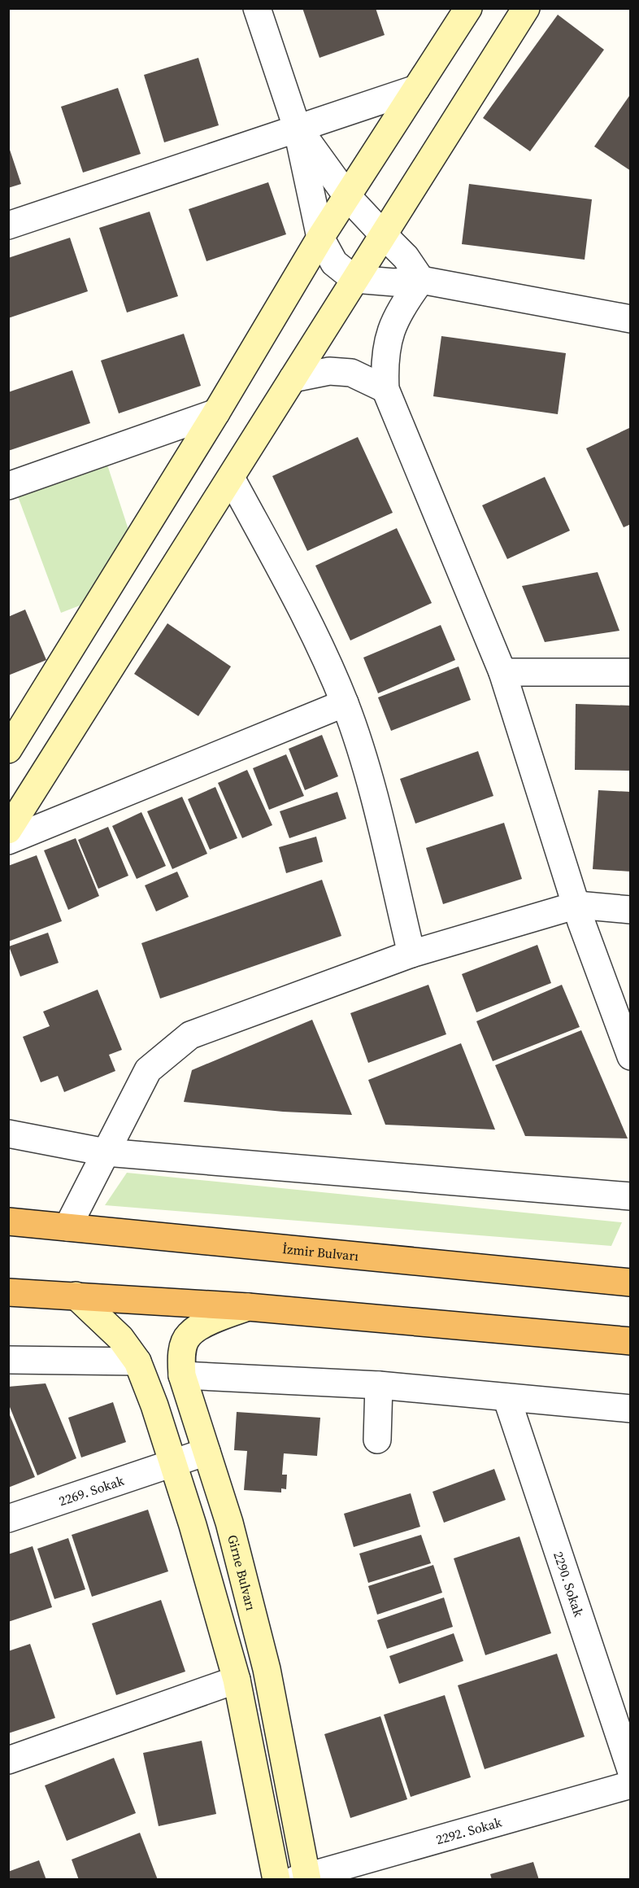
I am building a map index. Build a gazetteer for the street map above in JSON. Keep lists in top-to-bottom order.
{
  "streets": {
    "highway": ["İzmir Bulvarı"],
    "main road": ["Girne Bulvarı"],
    "street": ["2269. Sokak", "2290. Sokak", "2292. Sokak"]
  },
  "crossings": [
    ["2269. Sokak", "Girne Bulvarı"],
    ["Girne Bulvarı", "2292. Sokak"]
  ]
}
